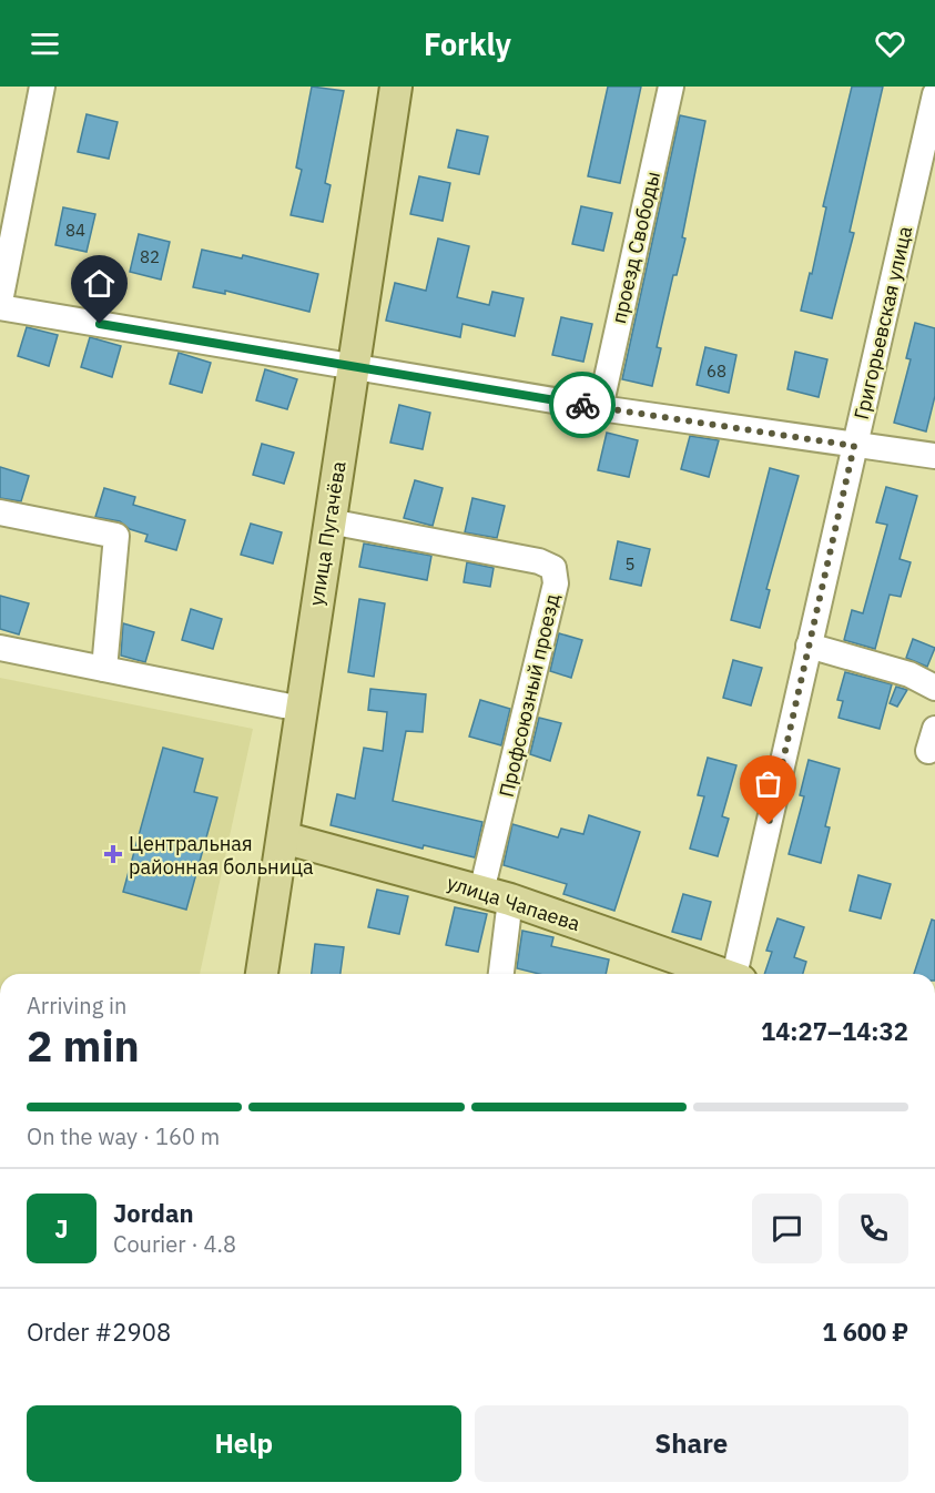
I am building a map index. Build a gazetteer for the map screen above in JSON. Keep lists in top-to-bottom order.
{
  "streets": {
    "main road": ["улица Пугачёва", "улица Чапаева"],
    "street": ["проезд Свободы", "Григорьевская улица", "Профсоюзный проезд"]
  },
  "crossings": [
    ["улица Пугачёва", "Профсоюзный проезд"],
    ["улица Пугачёва", "улица Чапаева"],
    ["Профсоюзный проезд", "улица Чапаева"]
  ],
  "places": {
    "health": ["Центральная районная больница"]
  },
  "house_numbers": [
    "84",
    "82",
    "68",
    "5"
  ],
  "page": {
    "header": "Forkly",
    "heading": ["2 min", "Arriving in", "14:27–14:32"],
    "panel": [
      "Jordan",
      "Courier · 4.8",
      "Order #2908",
      "1 600 ₽"
    ],
    "bar": "On the way · 160 m",
    "round": "J",
    "buttons": ["Help", "Share"]
  }
}
